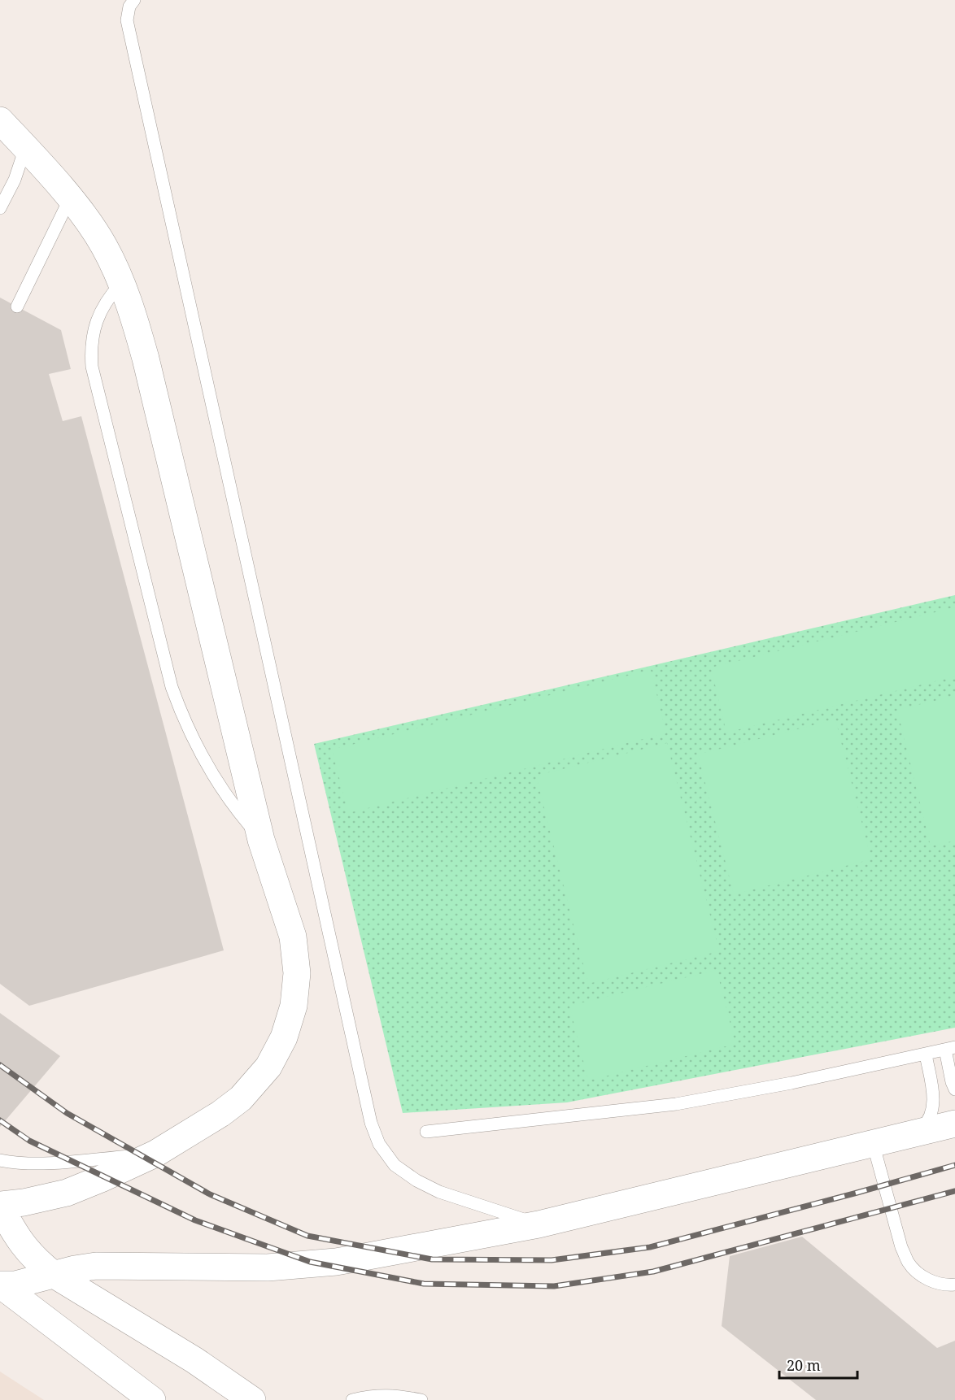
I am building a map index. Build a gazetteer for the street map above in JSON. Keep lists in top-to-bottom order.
{
  "scale_bar": "20 m"
}
